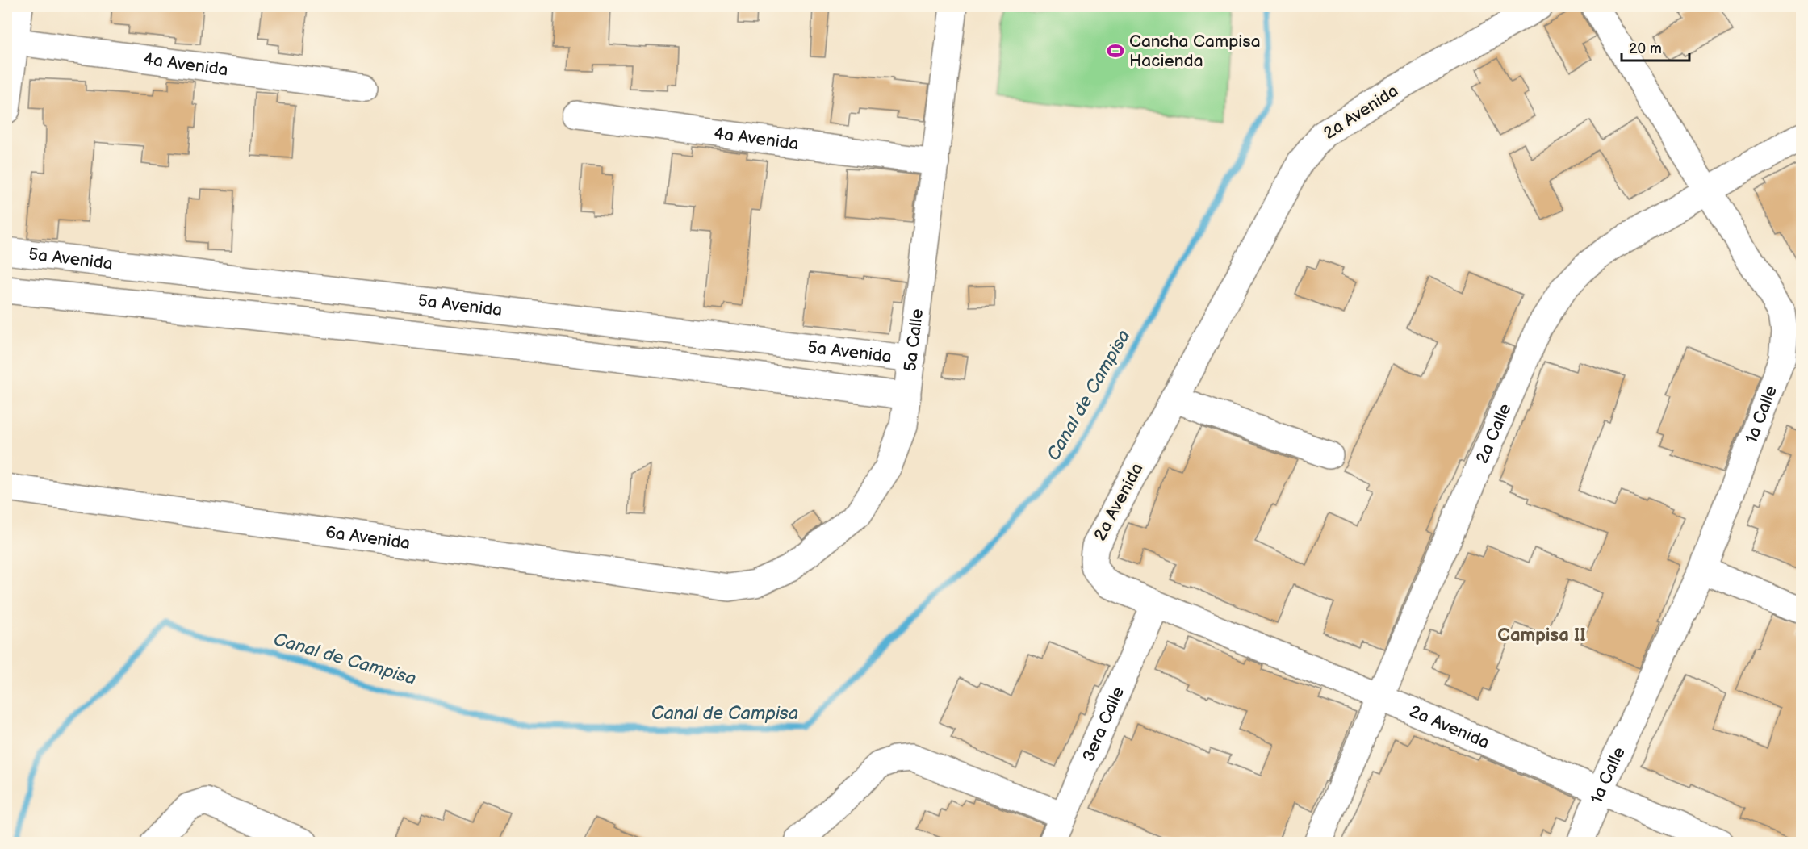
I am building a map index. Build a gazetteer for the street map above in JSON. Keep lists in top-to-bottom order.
{
  "streets": {
    "street": [
      "4a Avenida",
      "2a Avenida",
      "5a Avenida",
      "5a Calle",
      "1a Calle",
      "2a Calle",
      "6a Avenida",
      "3era Calle"
    ]
  },
  "crossings": [
    ["4a Avenida", "5a Calle"],
    ["2a Avenida", "1a Calle"],
    ["2a Avenida", "2a Calle"],
    ["2a Avenida", "3era Calle"],
    ["5a Avenida", "5a Calle"],
    ["5a Calle", "6a Avenida"],
    ["1a Calle", "2a Calle"]
  ],
  "districts": ["Campisa II"],
  "water": ["Canal de Campisa"],
  "places": {
    "sports": ["Cancha Campisa Hacienda"]
  },
  "scale_bar": "20 m"
}
